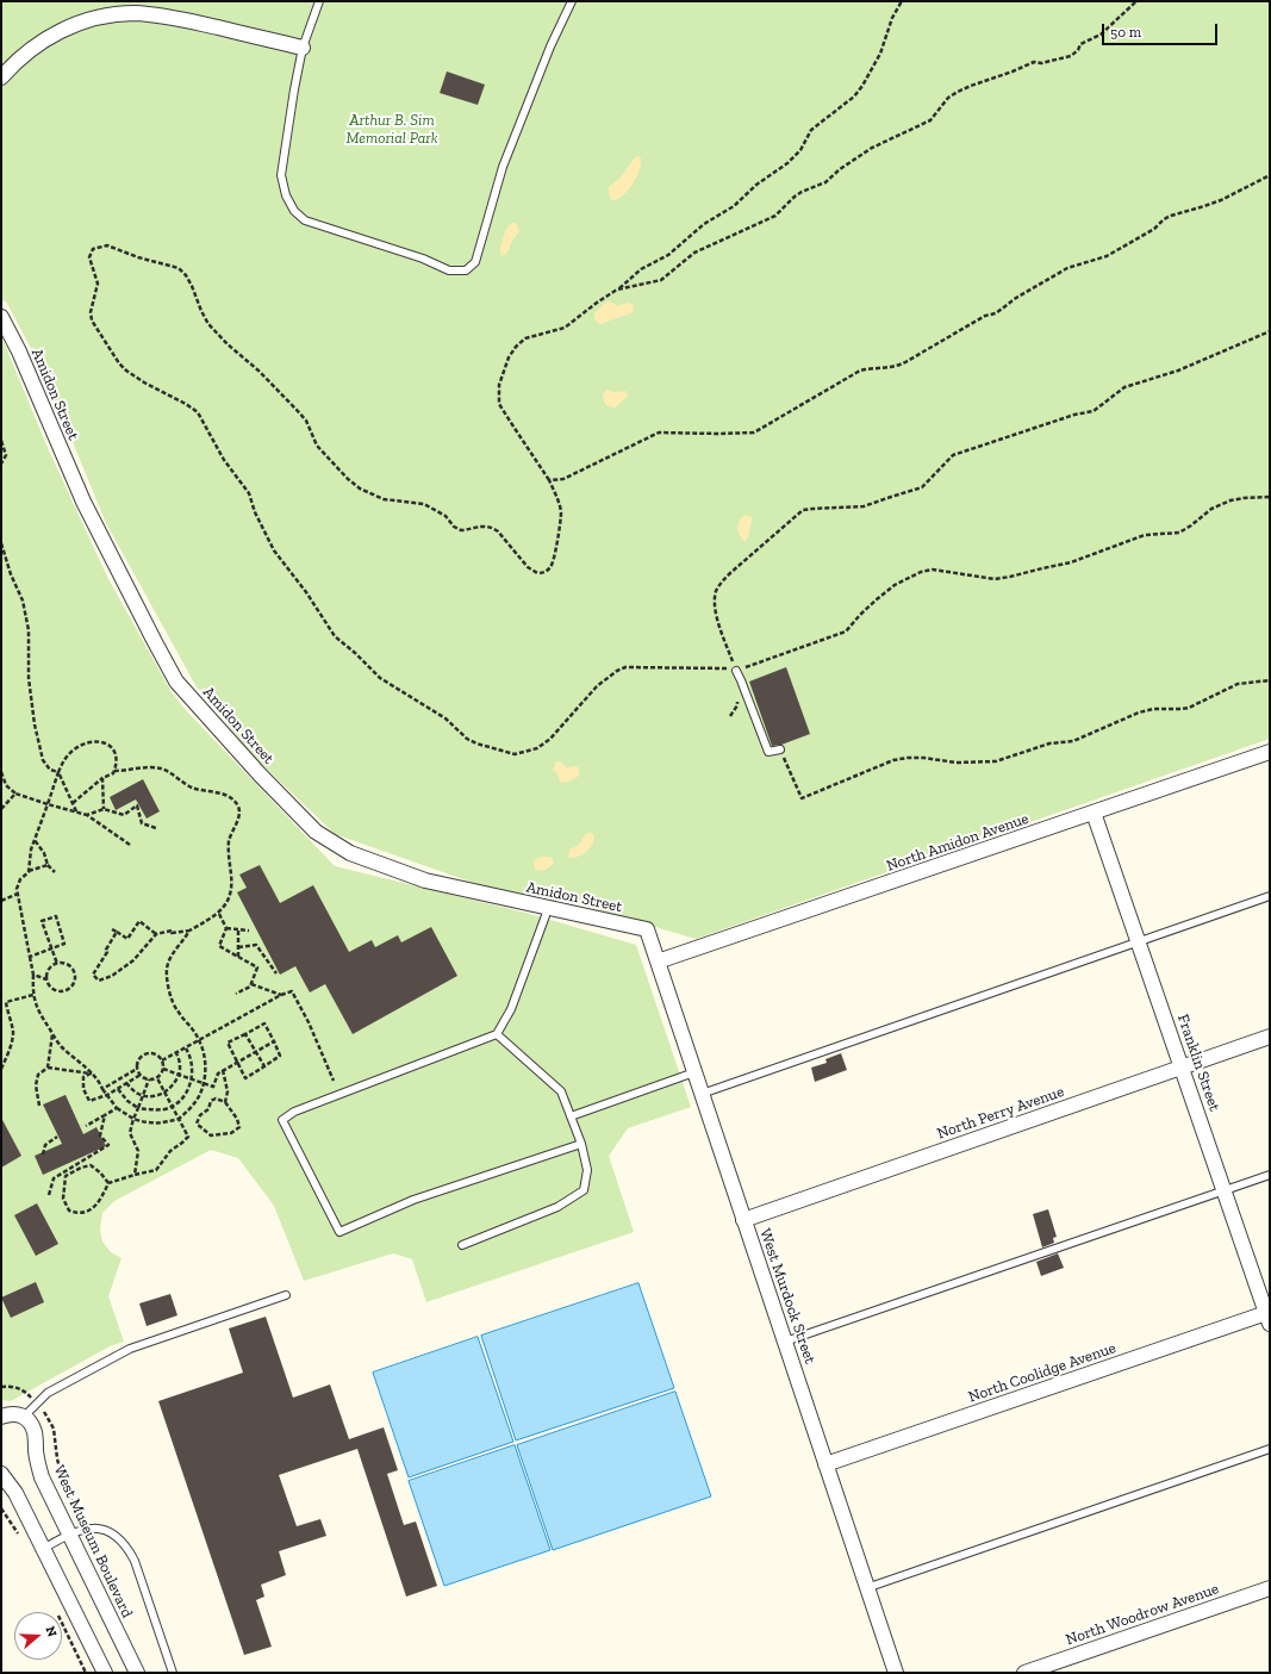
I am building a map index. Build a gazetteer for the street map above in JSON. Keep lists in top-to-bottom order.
{
  "streets": {
    "street": [
      "Amidon Street",
      "North Amidon Avenue",
      "Franklin Street",
      "North Perry Avenue",
      "West Murdock Street",
      "North Coolidge Avenue",
      "West Museum Boulevard",
      "North Woodrow Avenue"
    ]
  },
  "crossings": [
    ["Amidon Street", "West Murdock Street"],
    ["North Amidon Avenue", "Franklin Street"],
    ["North Amidon Avenue", "West Murdock Street"],
    ["Franklin Street", "North Perry Avenue"],
    ["Franklin Street", "North Coolidge Avenue"],
    ["North Perry Avenue", "West Murdock Street"],
    ["West Murdock Street", "North Coolidge Avenue"]
  ],
  "parks": ["Arthur B. Sim Memorial Park"],
  "scale_bar": "50 m",
  "north": "right"
}
